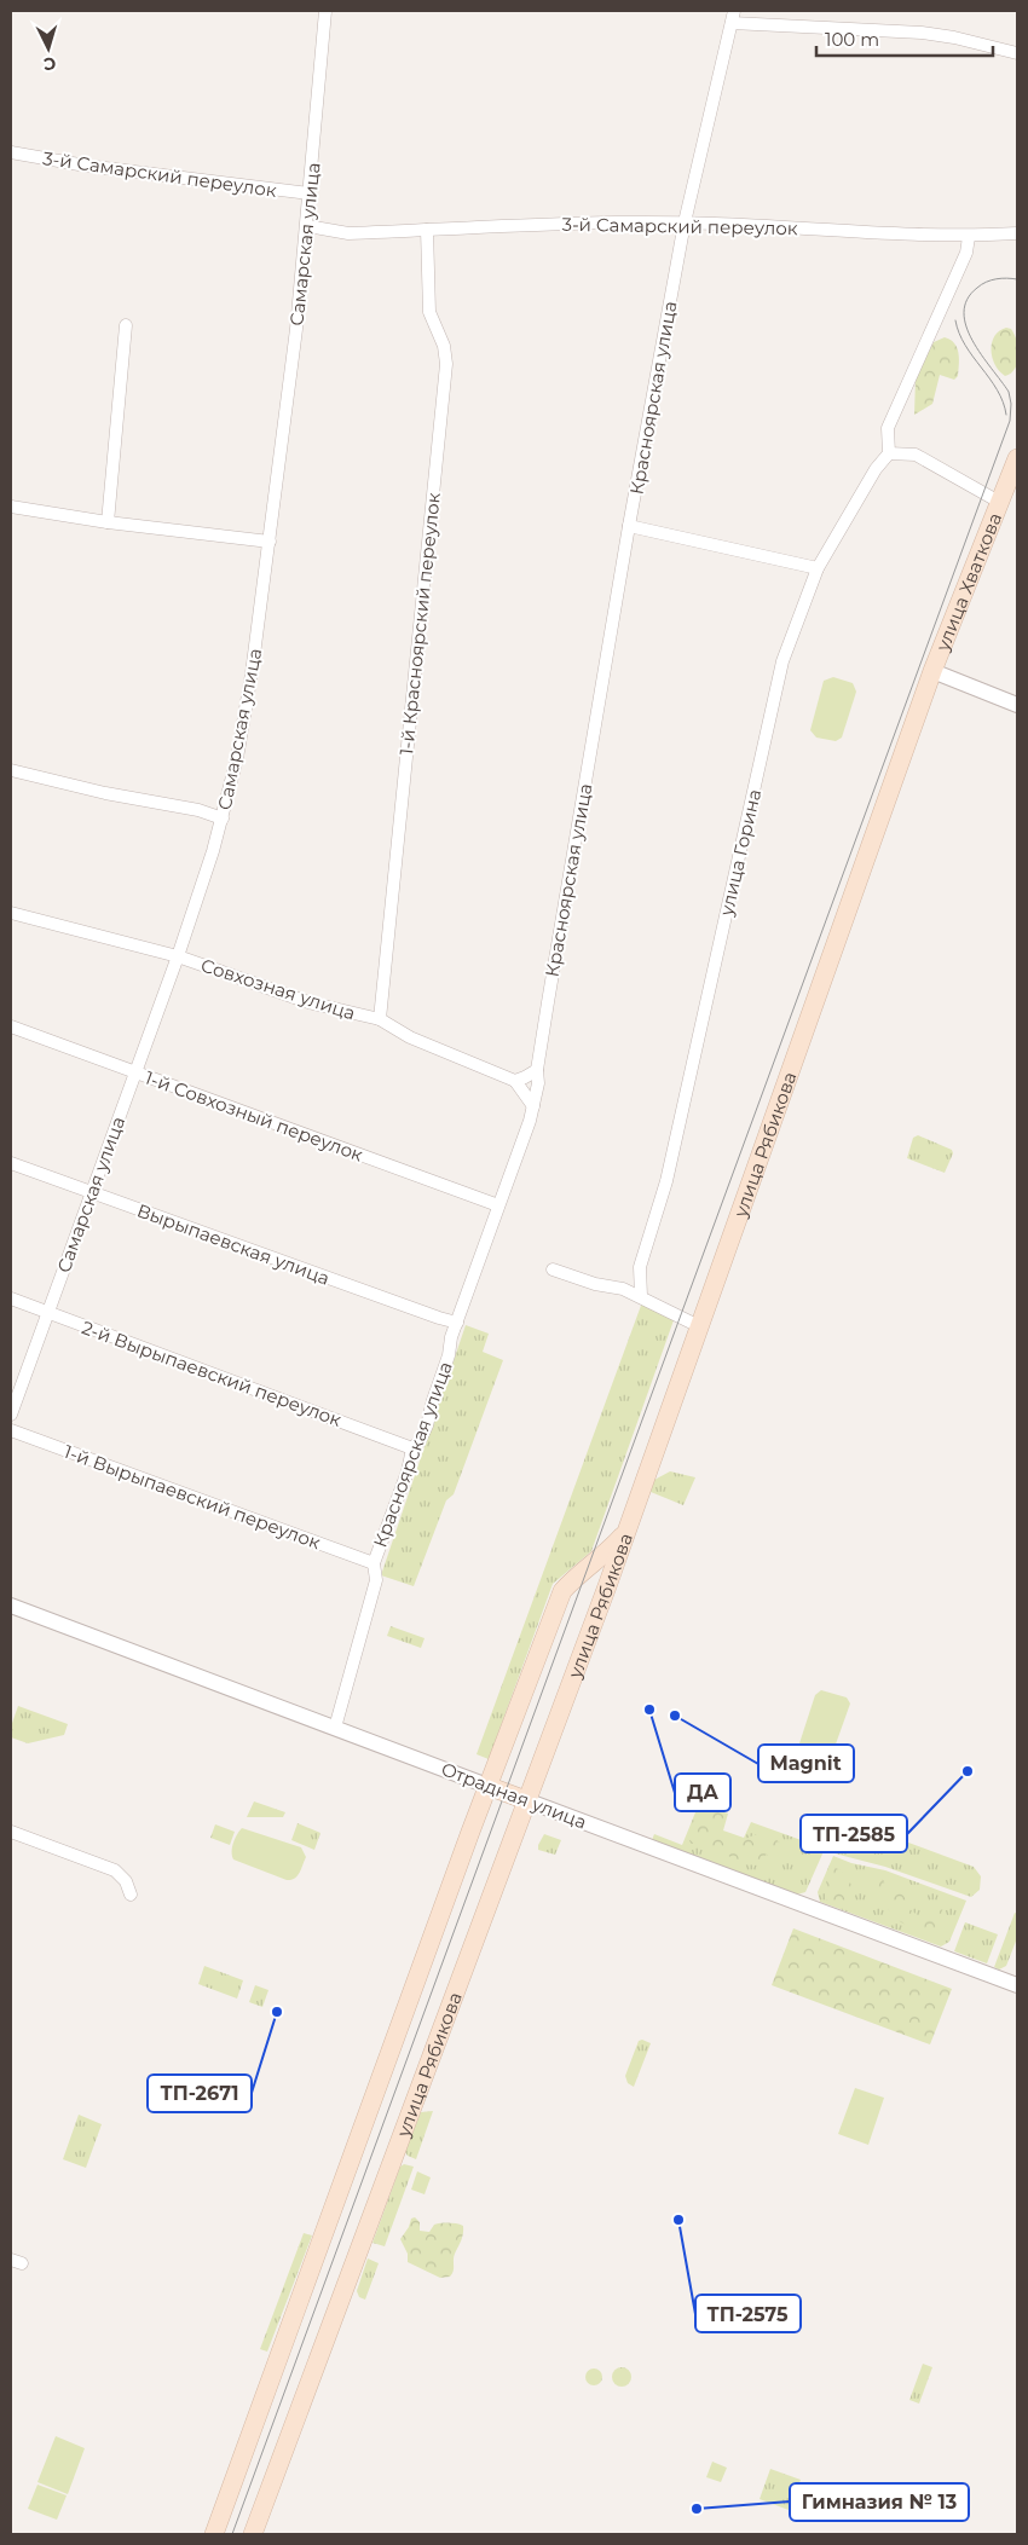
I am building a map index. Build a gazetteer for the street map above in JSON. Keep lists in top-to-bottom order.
{
  "streets": {
    "main road": ["улица Хваткова", "улица Рябикова", "Отрадная улица"],
    "street": [
      "3-й Самарский переулок",
      "Самарская улица",
      "Красноярская улица",
      "1-й Красноярский переулок",
      "улица Горина",
      "Совхозная улица",
      "1-й Совхозный переулок",
      "Вырыпаевская улица",
      "2-й Вырыпаевский переулок",
      "1-й Вырыпаевский переулок"
    ]
  },
  "crossings": [
    ["3-й Самарский переулок", "Самарская улица"],
    ["3-й Самарский переулок", "Красноярская улица"],
    ["3-й Самарский переулок", "1-й Красноярский переулок"],
    ["Самарская улица", "Совхозная улица"],
    ["Самарская улица", "1-й Совхозный переулок"],
    ["Самарская улица", "Вырыпаевская улица"],
    ["Самарская улица", "2-й Вырыпаевский переулок"],
    ["Красноярская улица", "1-й Совхозный переулок"],
    ["Красноярская улица", "Вырыпаевская улица"],
    ["Красноярская улица", "2-й Вырыпаевский переулок"],
    ["Красноярская улица", "1-й Вырыпаевский переулок"],
    ["Красноярская улица", "Отрадная улица"],
    ["улица Хваткова", "улица Рябикова"],
    ["1-й Красноярский переулок", "Совхозная улица"],
    ["улица Рябикова", "Отрадная улица"]
  ],
  "places": [
    "ДА",
    "Magnit",
    "ТП-2585",
    "ТП-2671",
    "ТП-2575",
    "Гимназия № 13"
  ],
  "scale_bar": "100 m",
  "north": "bottom"
}
